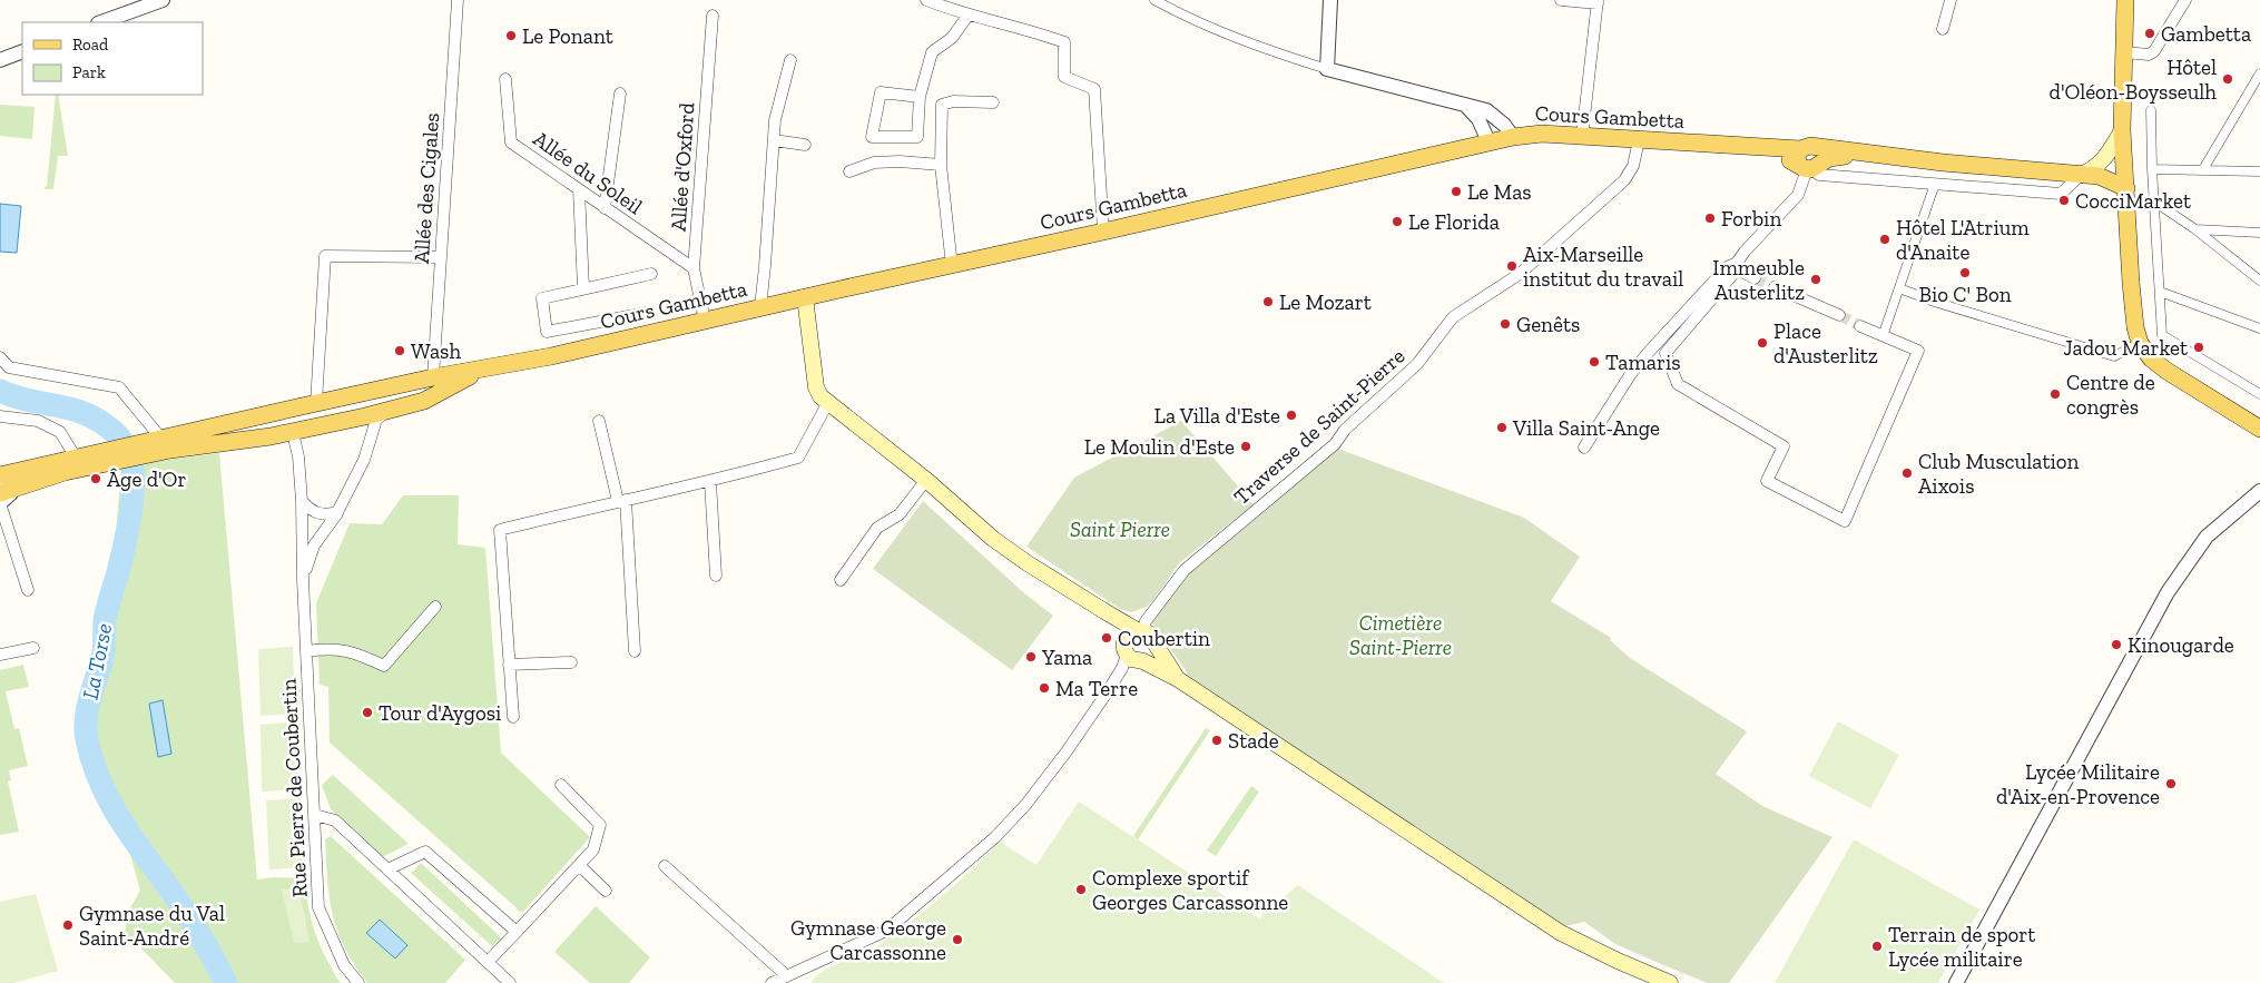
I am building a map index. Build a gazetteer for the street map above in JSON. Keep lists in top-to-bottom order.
{
  "streets": {
    "main road": ["Cours Gambetta"],
    "street": [
      "Allée d'Oxford",
      "Allée du Soleil",
      "Allée des Cigales",
      "Traverse de Saint-Pierre",
      "Rue Pierre de Coubertin"
    ]
  },
  "crossings": [
    ["Cours Gambetta", "Allée d'Oxford"],
    ["Cours Gambetta", "Allée des Cigales"],
    ["Cours Gambetta", "Traverse de Saint-Pierre"],
    ["Cours Gambetta", "Rue Pierre de Coubertin"],
    ["Allée d'Oxford", "Allée du Soleil"]
  ],
  "water": ["La Torse"],
  "parks": ["Saint Pierre", "Cimetière Saint-Pierre"],
  "places": [
    "Gambetta",
    "Le Ponant",
    "Hôtel d'Oléon-Boysseulh",
    "Le Mas",
    "CocciMarket",
    "Forbin",
    "Le Florida",
    "Hôtel L'Atrium d'Anaite",
    "Aix-Marseille institut du travail",
    "Bio C' Bon",
    "Immeuble Austerlitz",
    "Le Mozart",
    "Genêts",
    "Place d'Austerlitz",
    "Jadou Market",
    "Wash",
    "Tamaris",
    "Centre de congrès",
    "La Villa d'Este",
    "Villa Saint-Ange",
    "Le Moulin d'Este",
    "Club Musculation Aixois",
    "Âge d'Or",
    "Coubertin",
    "Kinougarde",
    "Yama",
    "Ma Terre",
    "Tour d'Aygosi",
    "Stade",
    "Lycée Militaire d'Aix-en-Provence",
    "Complexe sportif Georges Carcassonne",
    "Gymnase du Val Saint-André",
    "Gymnase George Carcassonne",
    "Terrain de sport Lycée militaire"
  ],
  "legend": ["Road", "Park"]
}
